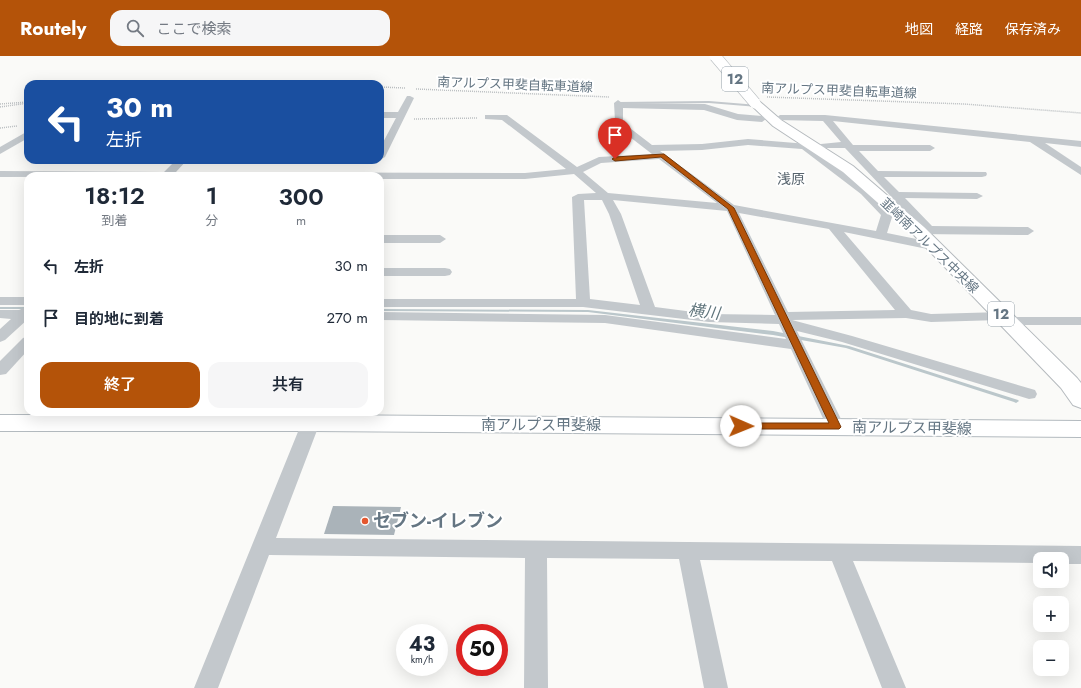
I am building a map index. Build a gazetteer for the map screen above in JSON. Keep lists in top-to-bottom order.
{
  "streets": {
    "main road": ["12", "韮崎南アルプス中央線", "南アルプス甲斐線"],
    "path": ["南アルプス甲斐自転車道線"]
  },
  "crossings": [
    ["南アルプス甲斐自転車道線", "韮崎南アルプス中央線"]
  ],
  "districts": ["浅原"],
  "water": ["横川"],
  "places": ["セブン-イレブン"],
  "page": {
    "header": "Routely",
    "search": "ここで検索",
    "nav": ["地図", "経路", "保存済み"],
    "turn": ["30 m", "左折"],
    "eta": [
      "18:12",
      "到着",
      "1",
      "分",
      "300",
      "m"
    ],
    "list": [
      {
        "name": "左折",
        "value": "30 m"
      },
      {
        "name": "目的地に到着",
        "value": "270 m"
      }
    ],
    "buttons": ["終了", "共有"],
    "map_buttons": ["+", "−"],
    "speed": "43 km/h",
    "limit": "50"
  }
}
